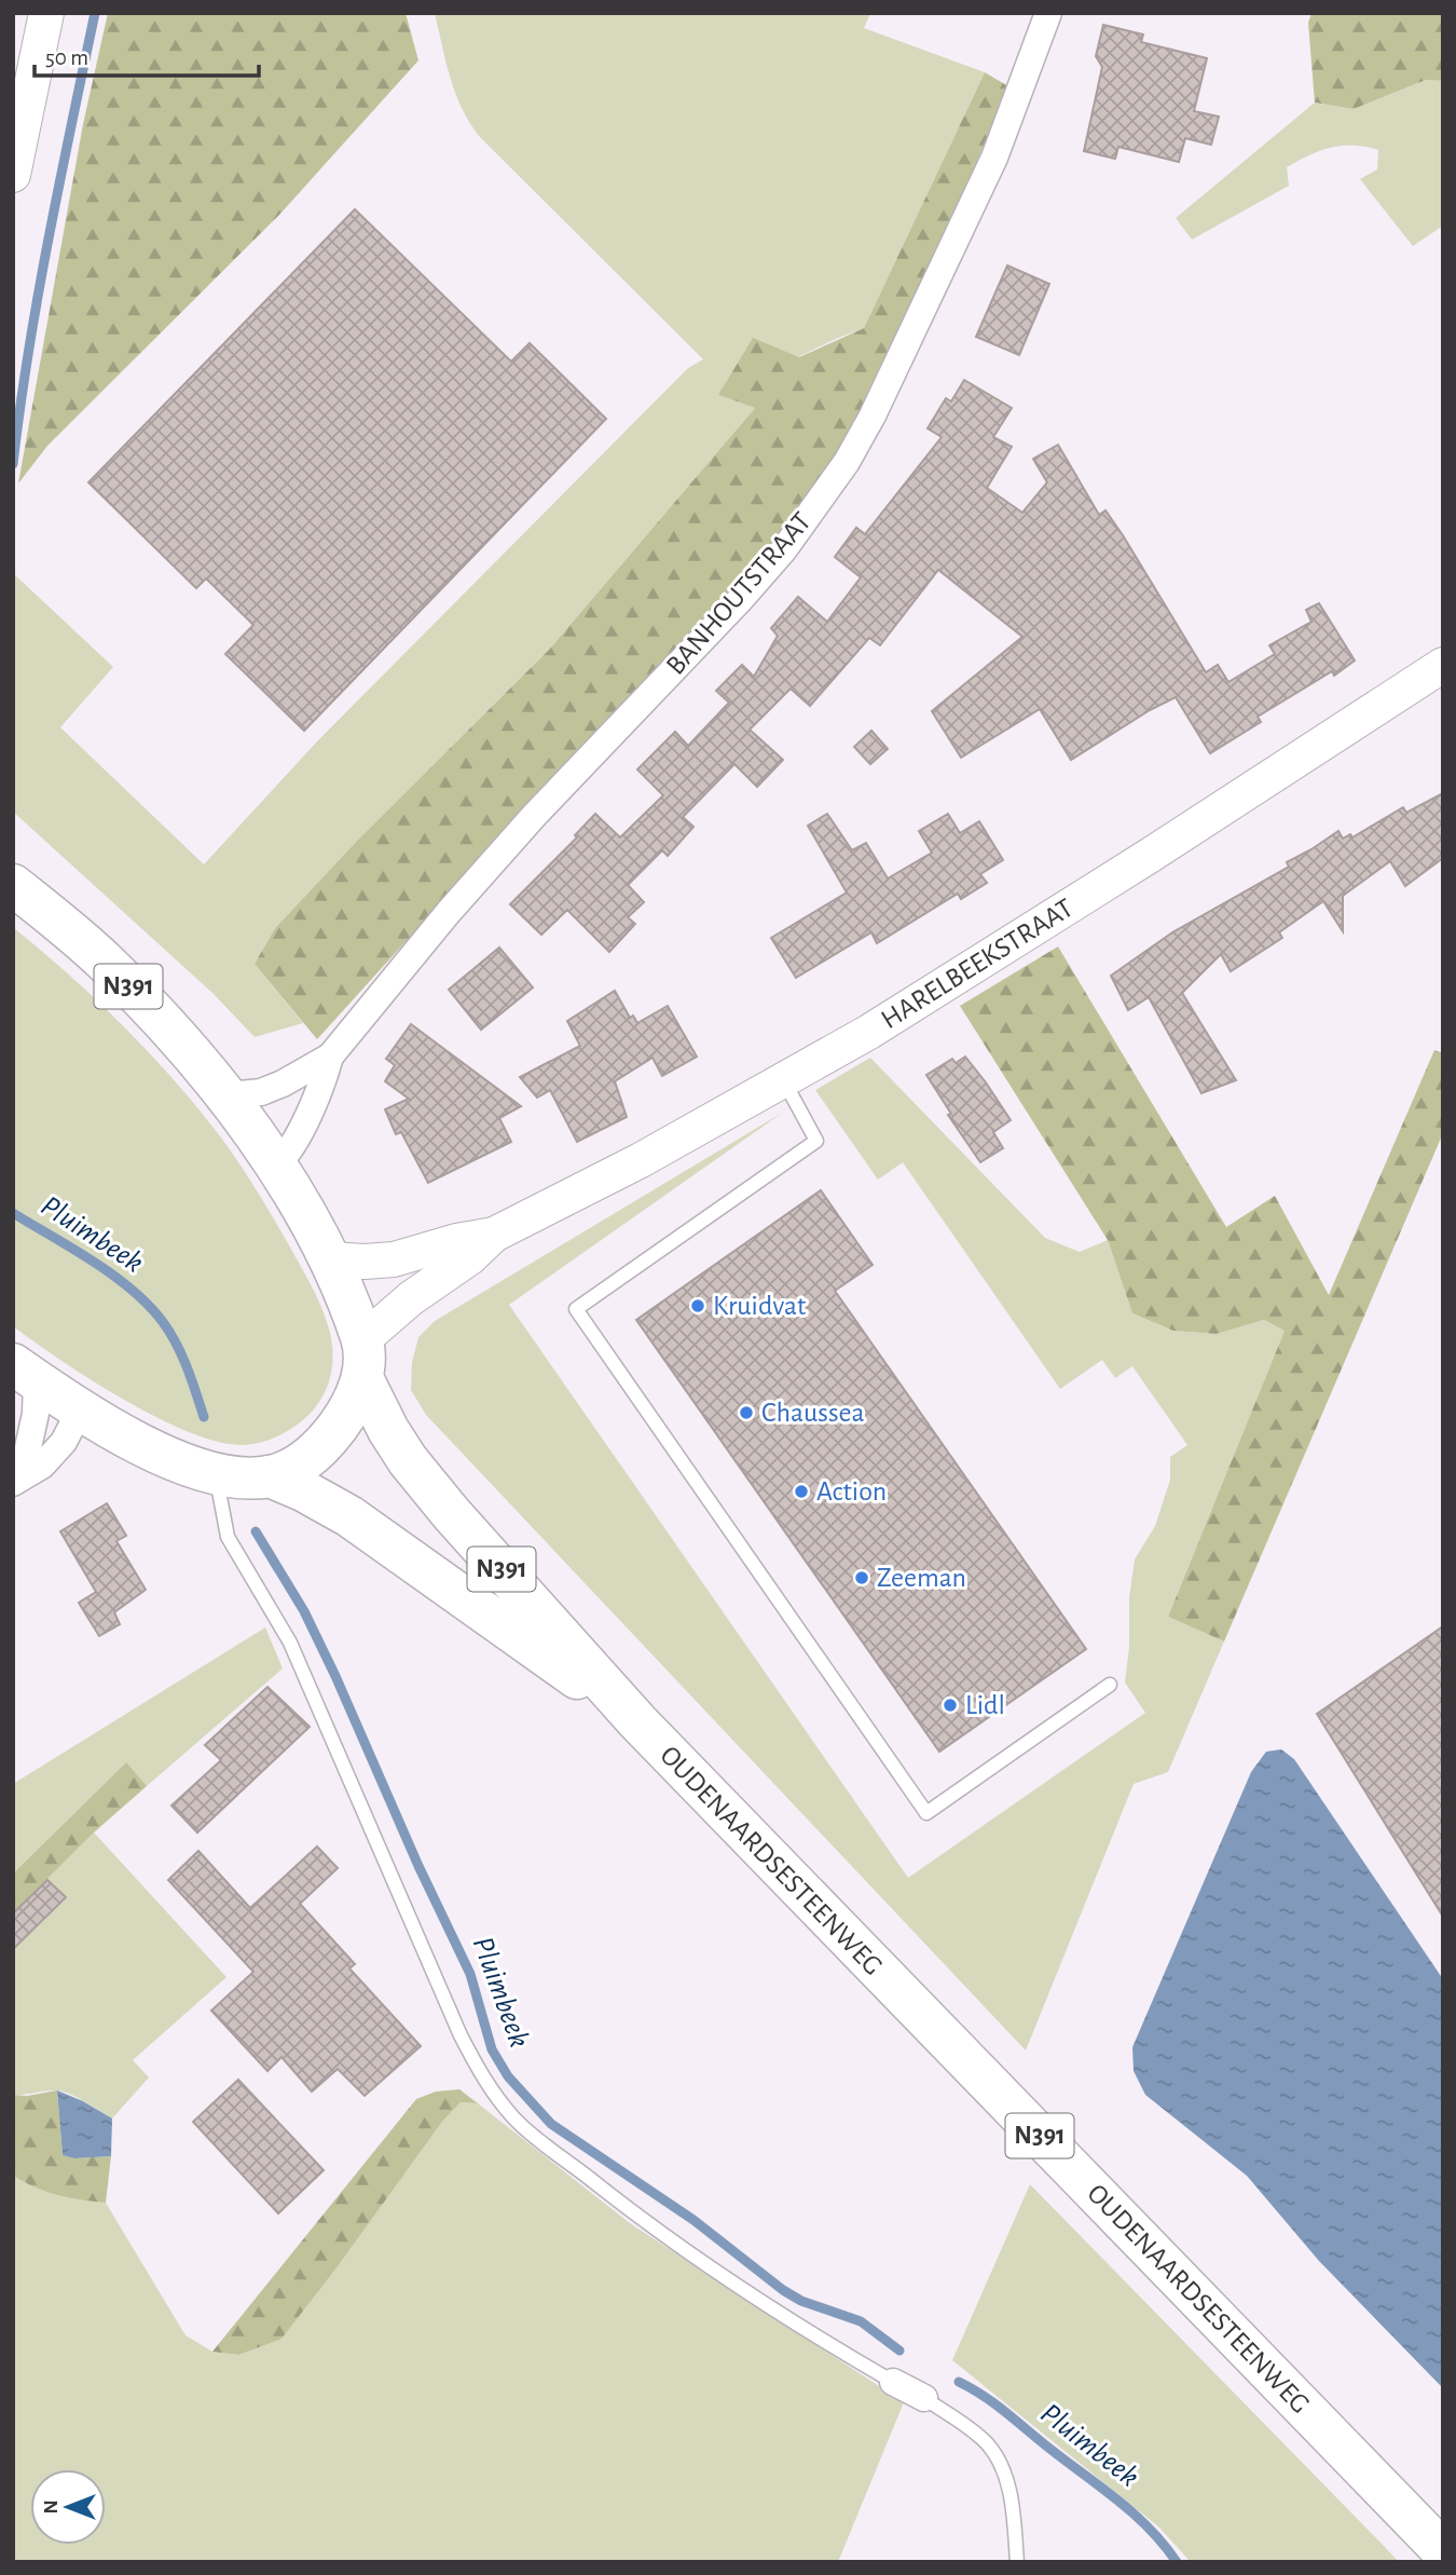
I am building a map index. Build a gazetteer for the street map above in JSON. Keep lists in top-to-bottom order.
{
  "streets": {
    "main road": ["N391", "OUDENAARDSESTEENWEG"],
    "street": ["BANHOUTSTRAAT", "HARELBEEKSTRAAT"]
  },
  "crossings": [
    ["BANHOUTSTRAAT", "N391"],
    ["HARELBEEKSTRAAT", "N391"],
    ["HARELBEEKSTRAAT", "OUDENAARDSESTEENWEG"],
    ["N391", "OUDENAARDSESTEENWEG"]
  ],
  "water": ["Pluimbeek"],
  "places": [
    "Kruidvat",
    "Chaussea",
    "Action",
    "Zeeman",
    "Lidl"
  ],
  "scale_bar": "50 m",
  "north": "left"
}
